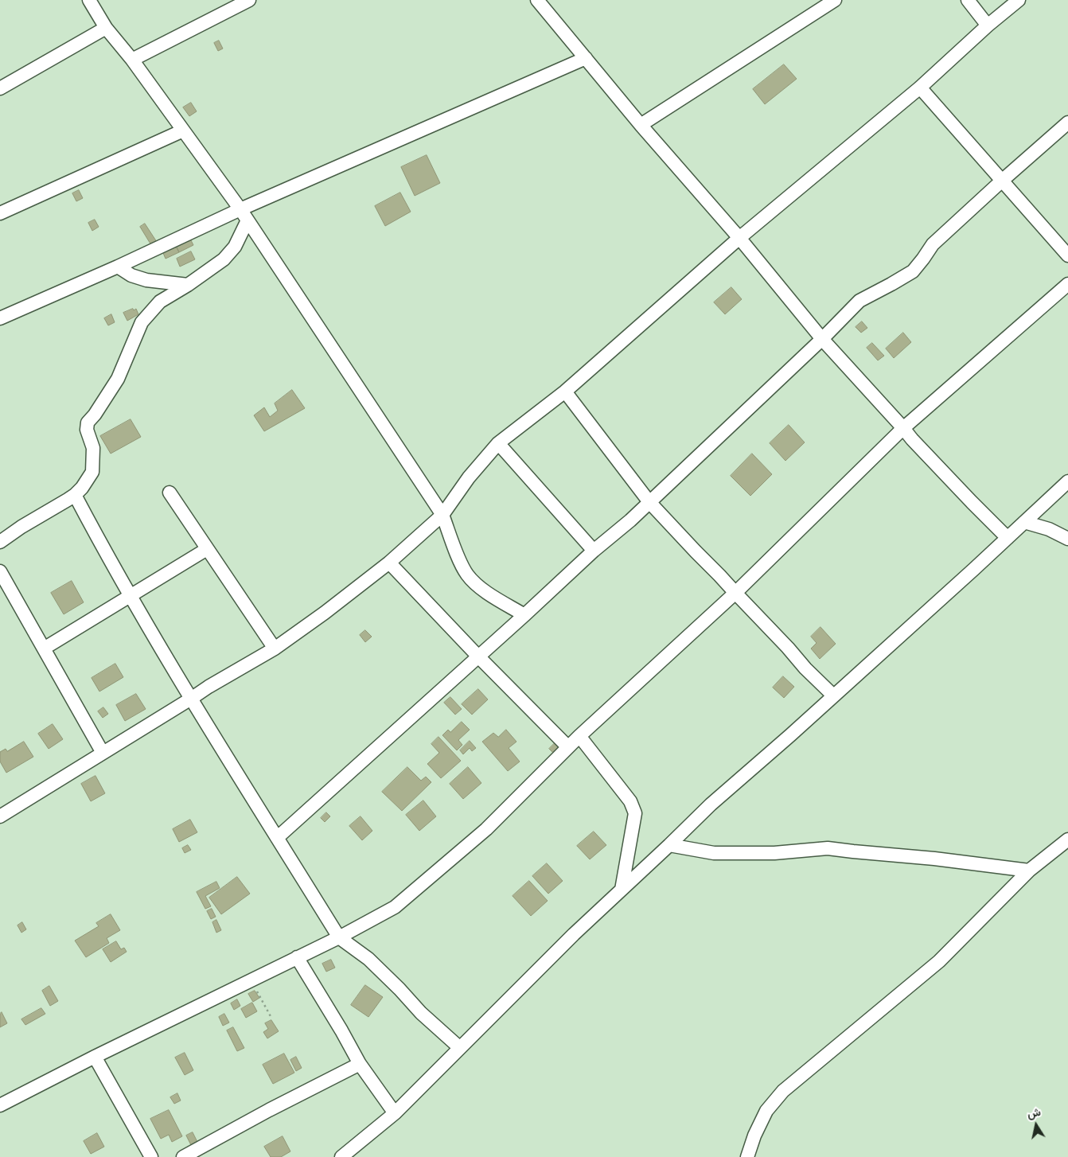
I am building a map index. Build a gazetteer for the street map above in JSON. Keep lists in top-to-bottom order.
{
  "north": "top"
}
